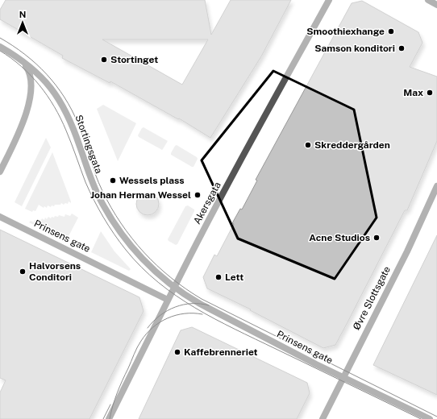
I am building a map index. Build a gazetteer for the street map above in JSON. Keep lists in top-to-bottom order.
{
  "streets": {
    "street": [
      "Stortingsgata",
      "Akersgata",
      "Prinsens gate",
      "Øvre Slottsgate"
    ]
  },
  "crossings": [
    ["Stortingsgata", "Akersgata"],
    ["Stortingsgata", "Prinsens gate"],
    ["Akersgata", "Prinsens gate"],
    ["Prinsens gate", "Øvre Slottsgate"]
  ],
  "places": [
    "Smoothiexhange",
    "Samson konditori",
    "Stortinget",
    "Max",
    "Skreddergården",
    "Wessels plass",
    "Johan Herman Wessel",
    "Acne Studios",
    "Halvorsens Conditori",
    "Lett",
    "Kaffebrenneriet"
  ],
  "north": "top"
}
